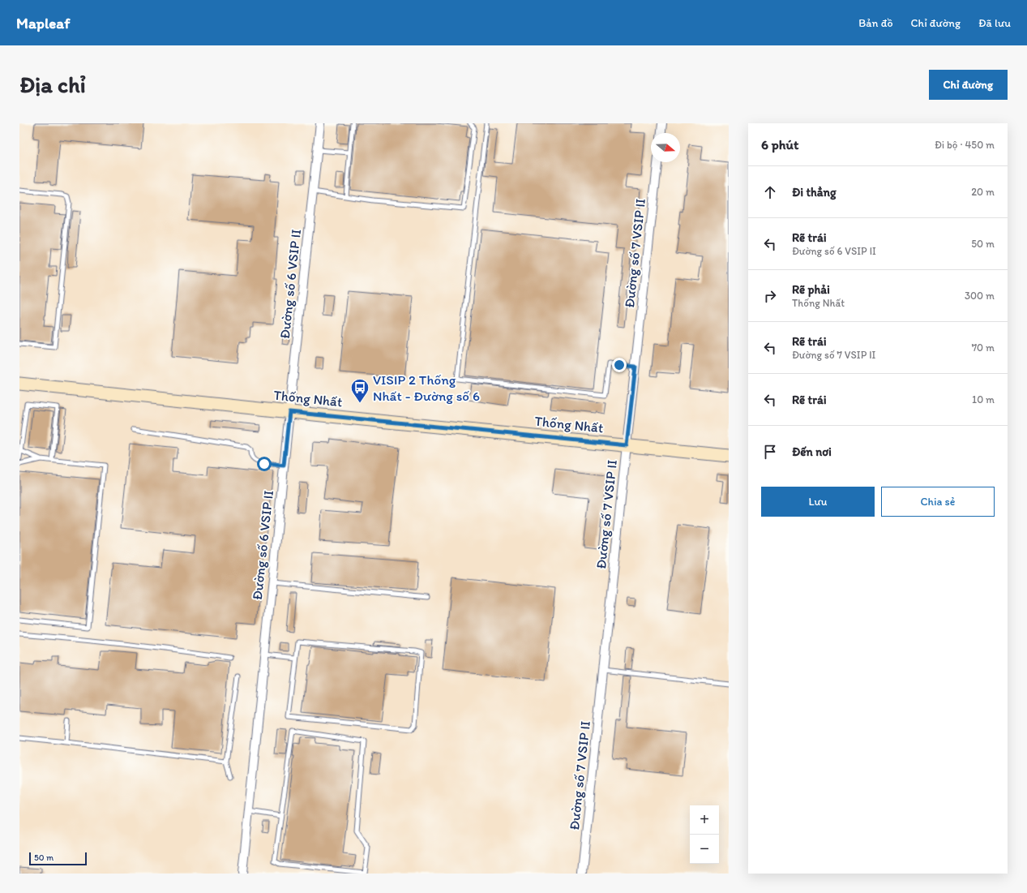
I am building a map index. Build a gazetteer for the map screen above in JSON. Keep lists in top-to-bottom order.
{
  "streets": {
    "street": ["Đường số 7 VSIP II", "Đường số 6 VSIP II", "Thống Nhất"]
  },
  "crossings": [
    ["Đường số 7 VSIP II", "Thống Nhất"],
    ["Đường số 6 VSIP II", "Thống Nhất"]
  ],
  "places": {
    "bus stop": ["VISIP 2 Thống Nhất - Đường số 6"]
  },
  "scale_bar": "50 m",
  "north": "right",
  "page": {
    "header": "Mapleaf",
    "nav": ["Bản đồ", "Chỉ đường", "Đã lưu"],
    "buttons": [
      "Chỉ đường",
      ["Lưu", "Chia sẻ"]
    ],
    "title": "Địa chỉ",
    "heading": ["6 phút", "Đi bộ · 450 m"],
    "list": [
      ["Đi thẳng", "20 m"],
      ["Rẽ trái", "Đường số 6 VSIP II", "50 m"],
      ["Rẽ phải", "Thống Nhất", "300 m"],
      ["Rẽ trái", "Đường số 7 VSIP II", "70 m"],
      ["Rẽ trái", "10 m"],
      "Đến nơi"
    ],
    "map_buttons": ["+", "−"],
    "scale": "50 m"
  }
}
